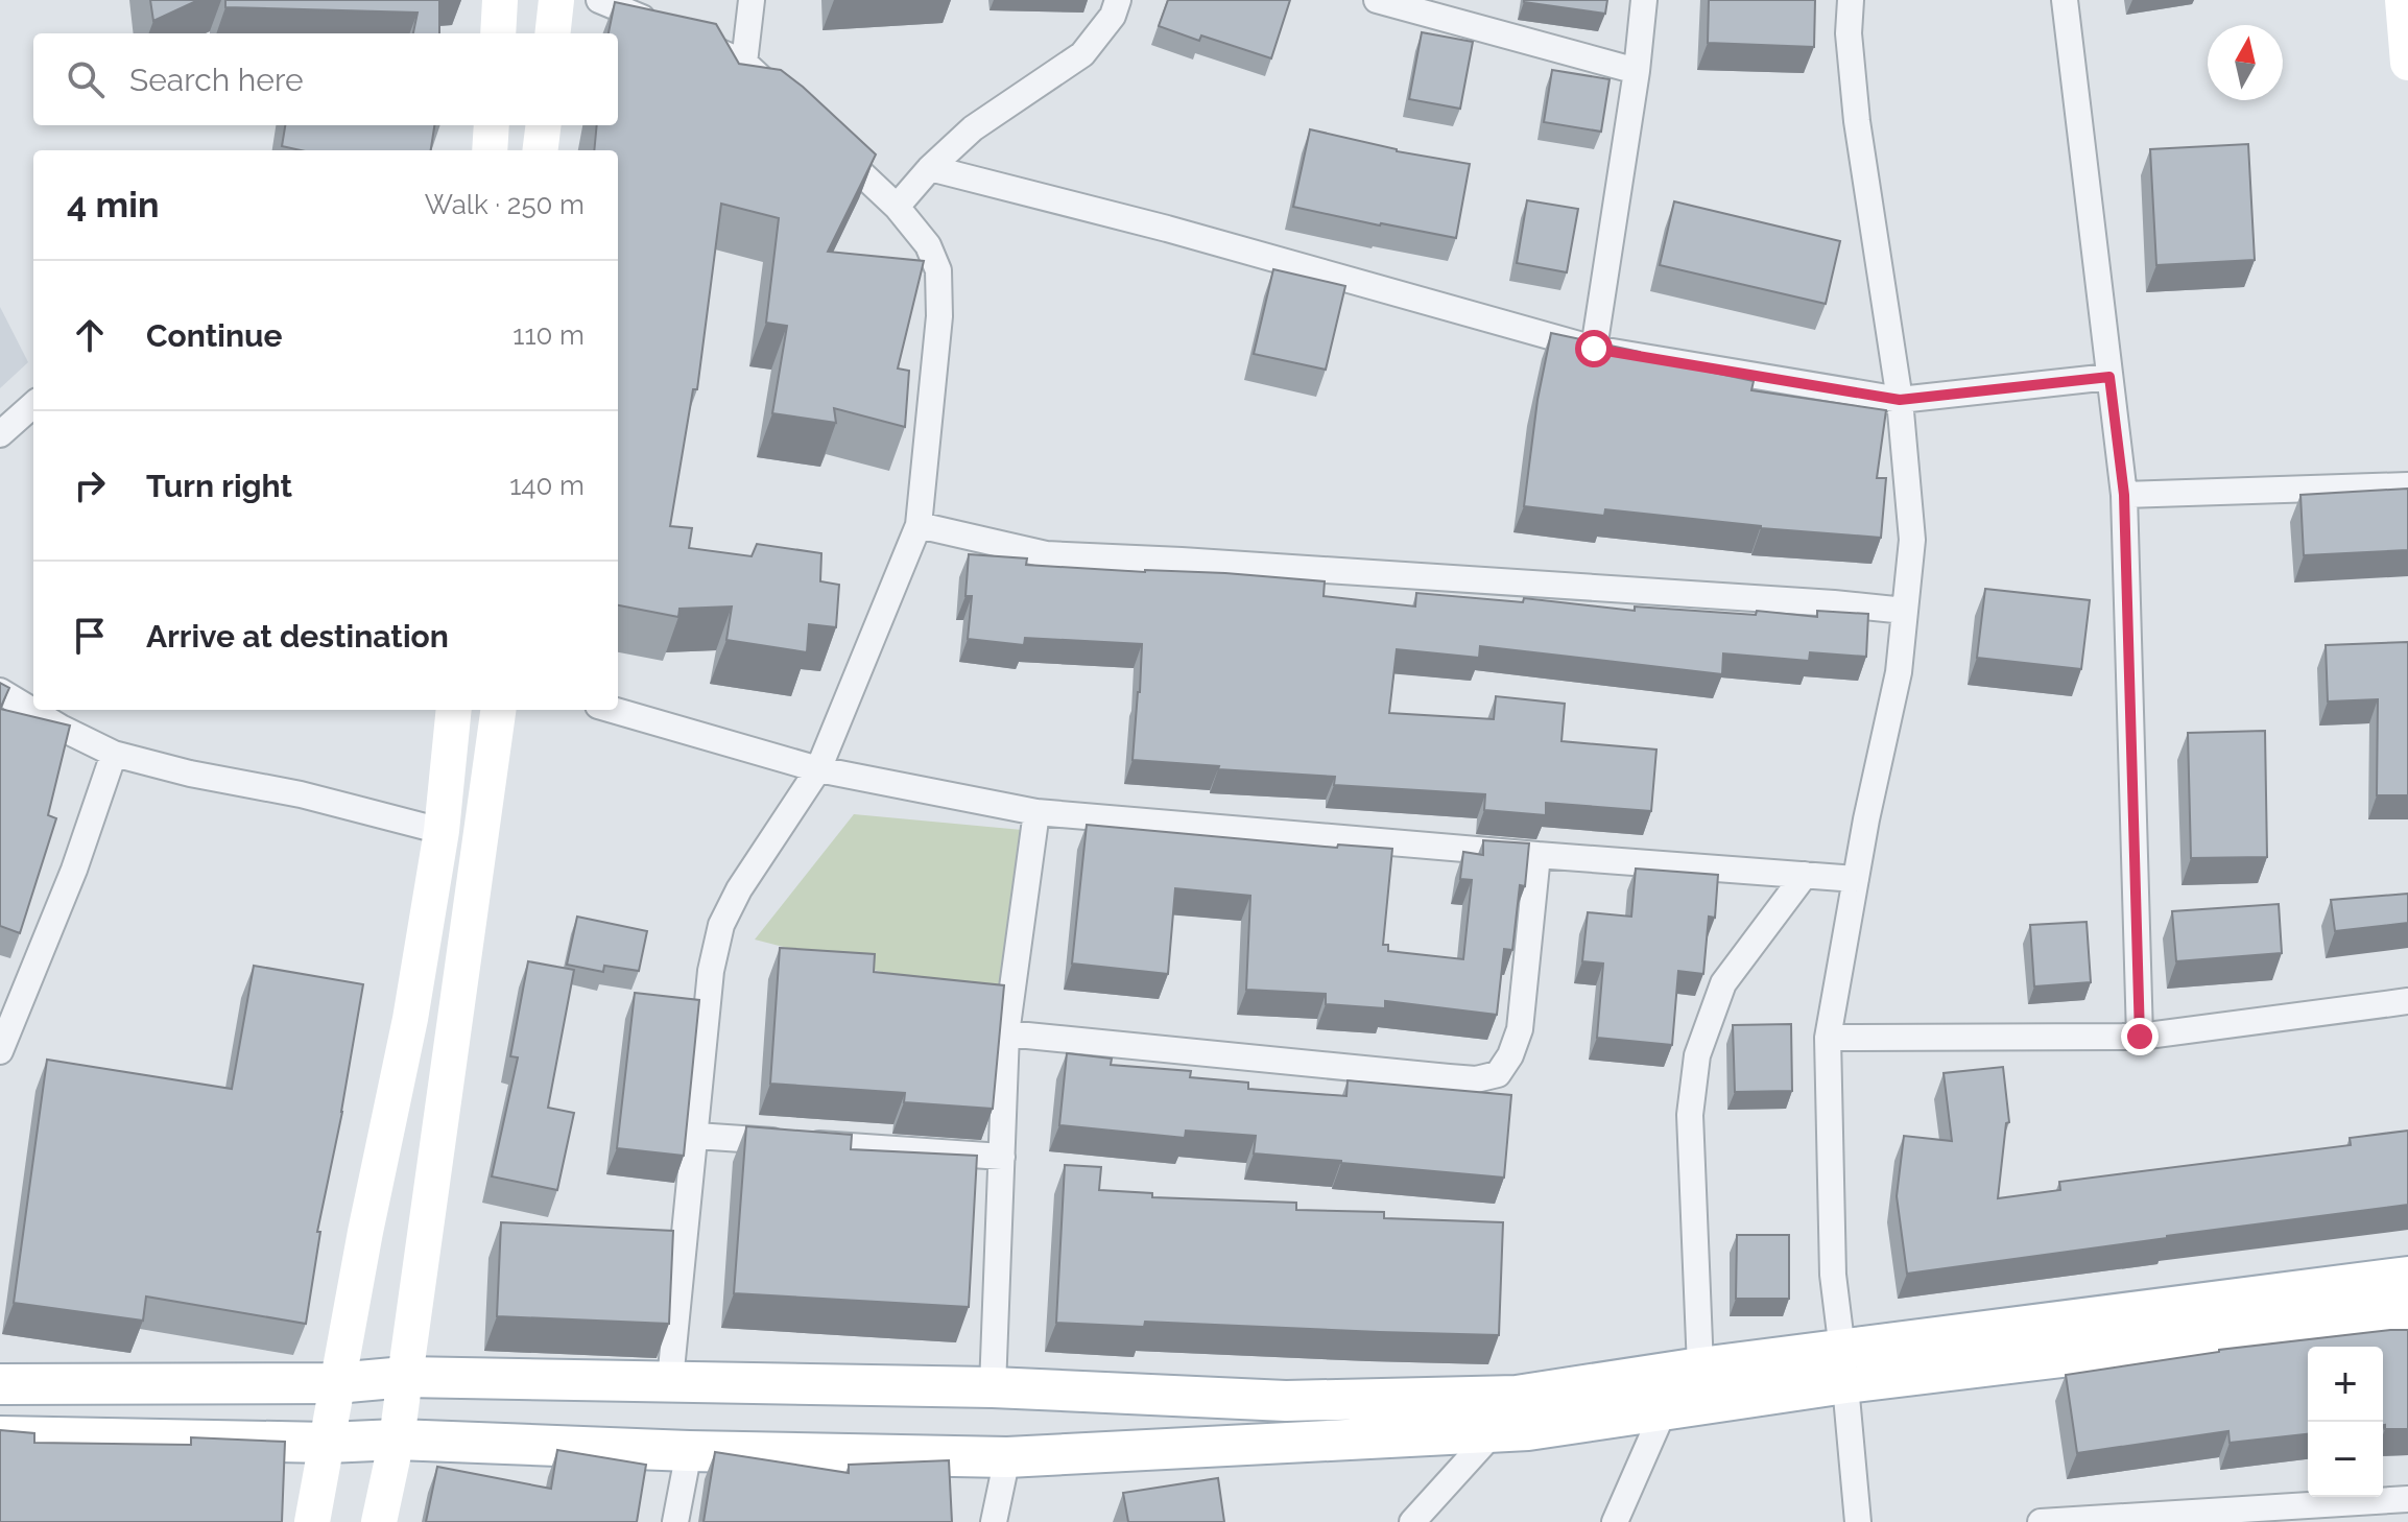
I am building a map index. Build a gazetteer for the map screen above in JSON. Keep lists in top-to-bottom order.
{
  "north": "top",
  "page": {
    "search": "Search here",
    "heading": ["4 min", "Walk · 250 m"],
    "list": [
      ["Continue", "110 m"],
      ["Turn right", "140 m"],
      "Arrive at destination"
    ],
    "map_buttons": ["+", "−"]
  }
}
